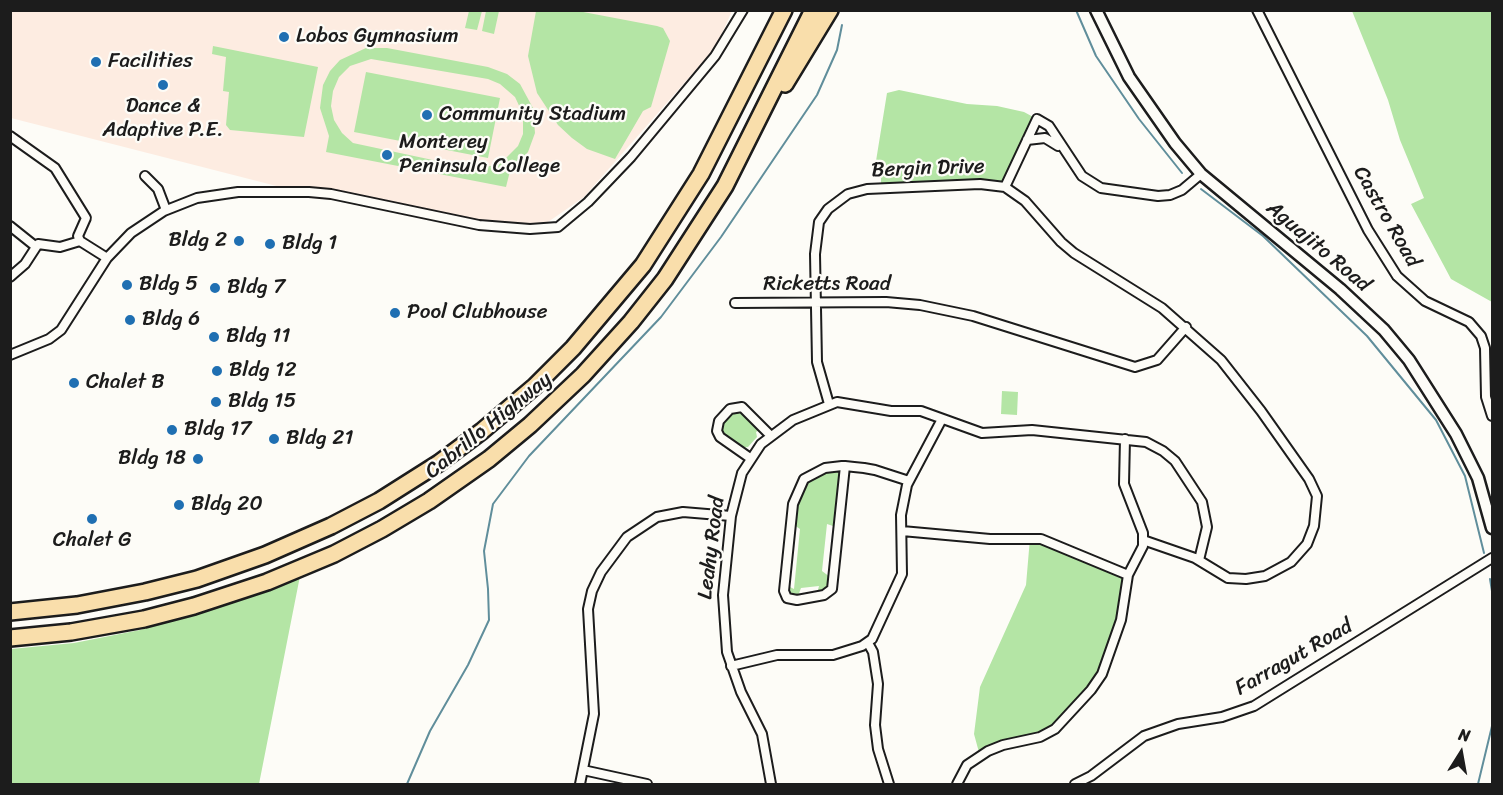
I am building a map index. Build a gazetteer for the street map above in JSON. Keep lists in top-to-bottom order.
{
  "streets": {
    "highway": ["Cabrillo Highway"],
    "street": [
      "Bergin Drive",
      "Castro Road",
      "Aguajito Road",
      "Ricketts Road",
      "Leahy Road",
      "Farragut Road"
    ]
  },
  "crossings": [
    ["Bergin Drive", "Ricketts Road"],
    ["Bergin Drive", "Leahy Road"]
  ],
  "places": [
    "Lobos Gymnasium",
    "Facilities",
    "Dance & Adaptive P.E.",
    "Community Stadium",
    "Monterey Peninsula College",
    "Bldg 2",
    "Bldg 1",
    "Bldg 5",
    "Bldg 7",
    "Pool Clubhouse",
    "Bldg 6",
    "Bldg 11",
    "Bldg 12",
    "Chalet B",
    "Bldg 15",
    "Bldg 17",
    "Bldg 21",
    "Bldg 18",
    "Bldg 20",
    "Chalet G"
  ],
  "north": "top"
}
